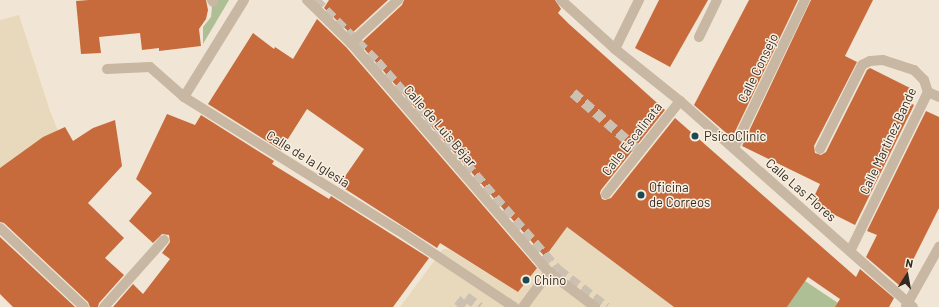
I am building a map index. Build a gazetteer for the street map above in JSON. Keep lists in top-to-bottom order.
{
  "streets": {
    "street": [
      "Calle Consejo",
      "Calle de Luis Béjar",
      "Calle Escalinata",
      "Calle Martínez Bande",
      "Calle de la Iglesia",
      "Calle Las Flores"
    ]
  },
  "crossings": [
    ["Calle Consejo", "Calle Las Flores"],
    ["Calle Escalinata", "Calle Las Flores"],
    ["Calle Martínez Bande", "Calle Las Flores"]
  ],
  "places": ["PsicoClinic", "Oficina de Correos", "Chino"],
  "north": "top"
}
